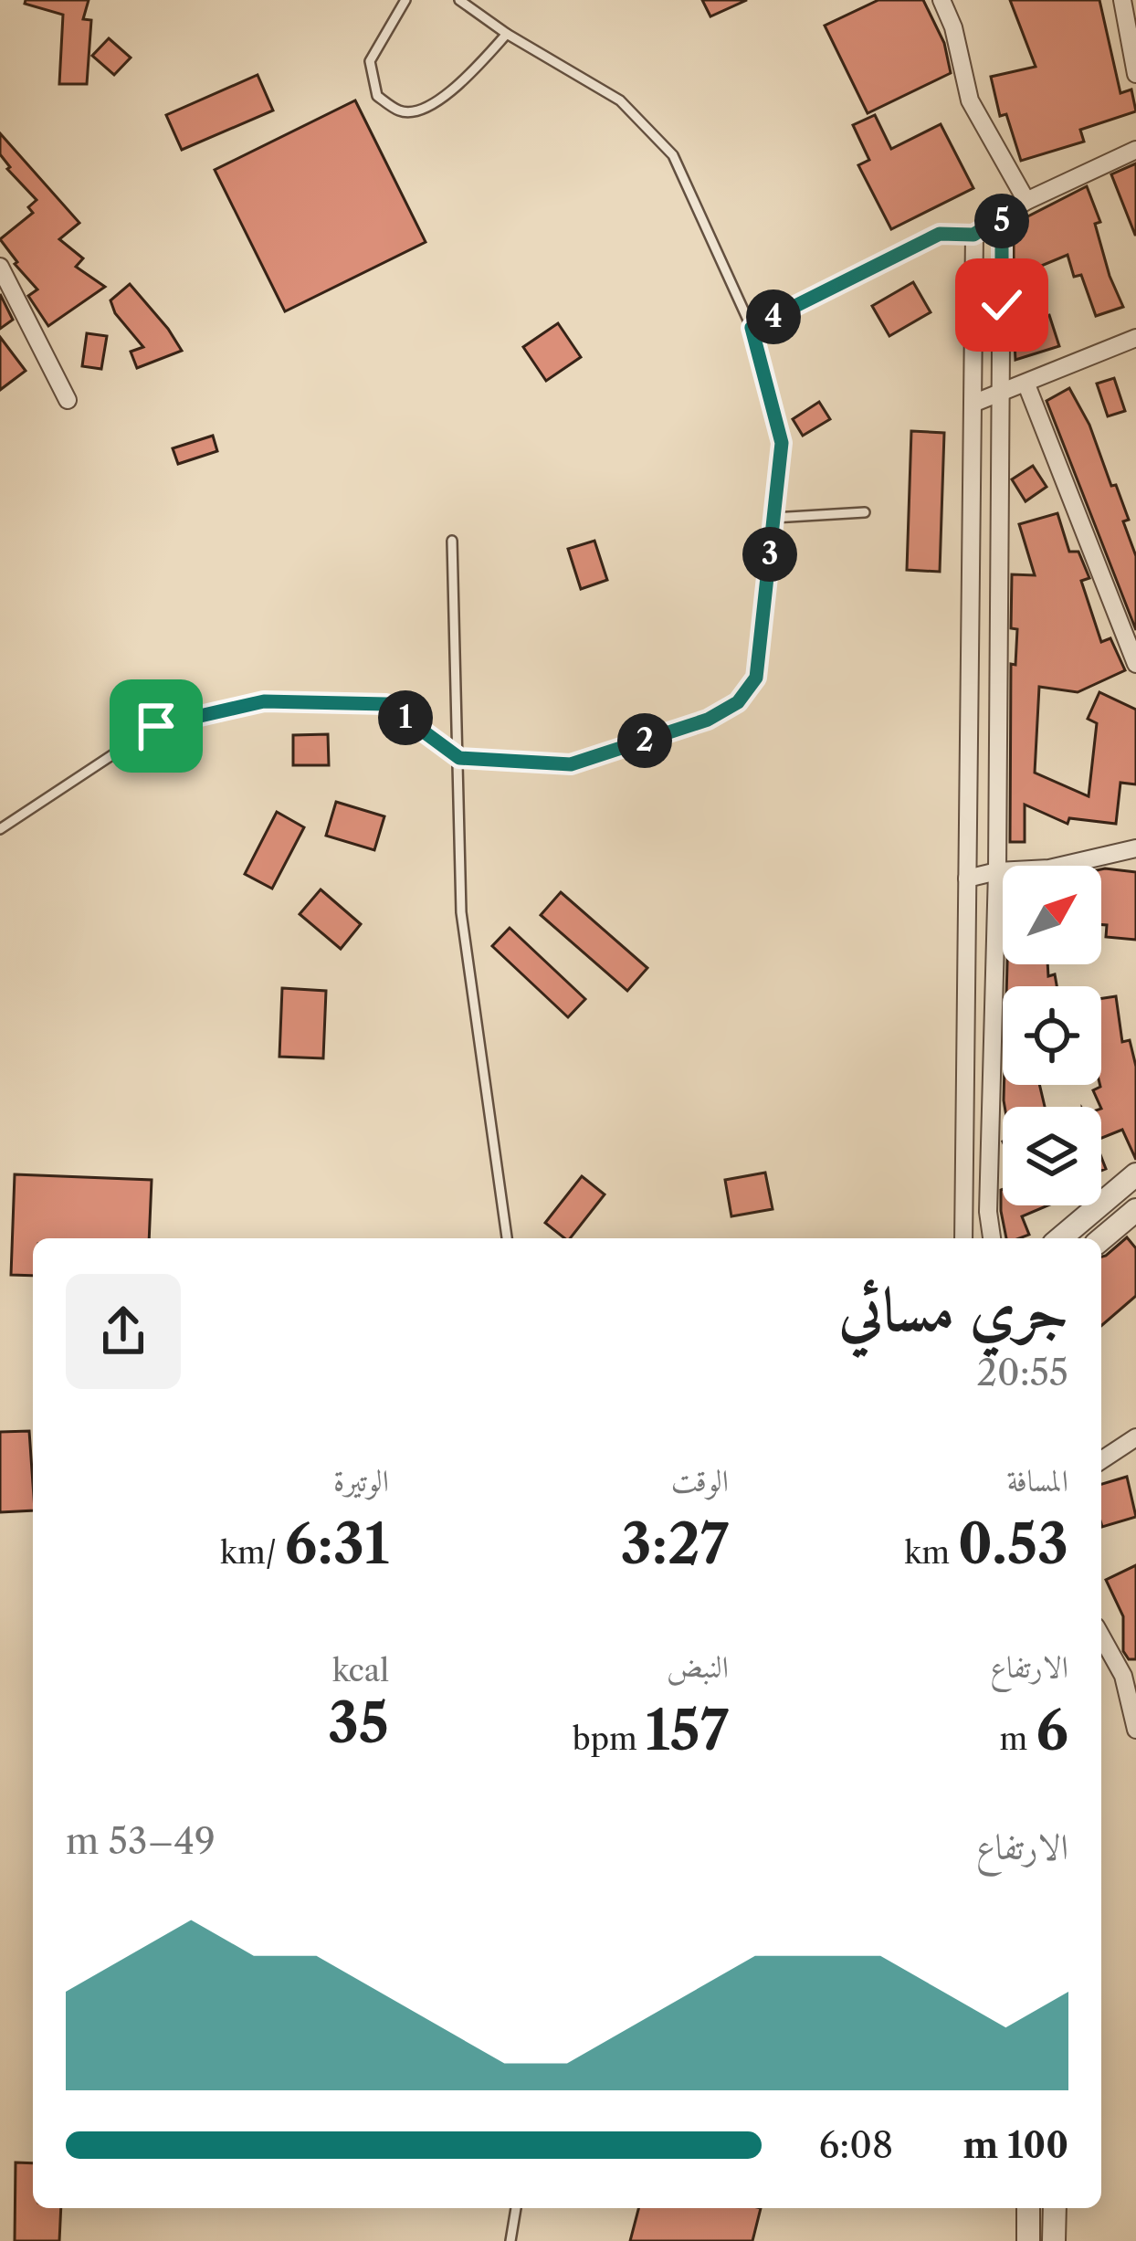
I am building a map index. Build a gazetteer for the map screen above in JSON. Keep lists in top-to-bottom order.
{
  "north": "top right",
  "page": {
    "pins": [
      "5",
      "4",
      "3",
      "1",
      "2"
    ],
    "heading": ["جري مسائي", "20:55"],
    "stats": [
      ["المسافة", "0.53 km"],
      ["الوقت", "3:27"],
      ["الوتيرة", "6:31 /km"],
      ["الارتفاع", "6 m"],
      ["النبض", "157 bpm"],
      ["kcal", "35"]
    ],
    "chart": ["الارتفاع", "49–53 m"],
    "list": [
      {
        "name": "100 m",
        "note": "6:08"
      }
    ]
  }
}
